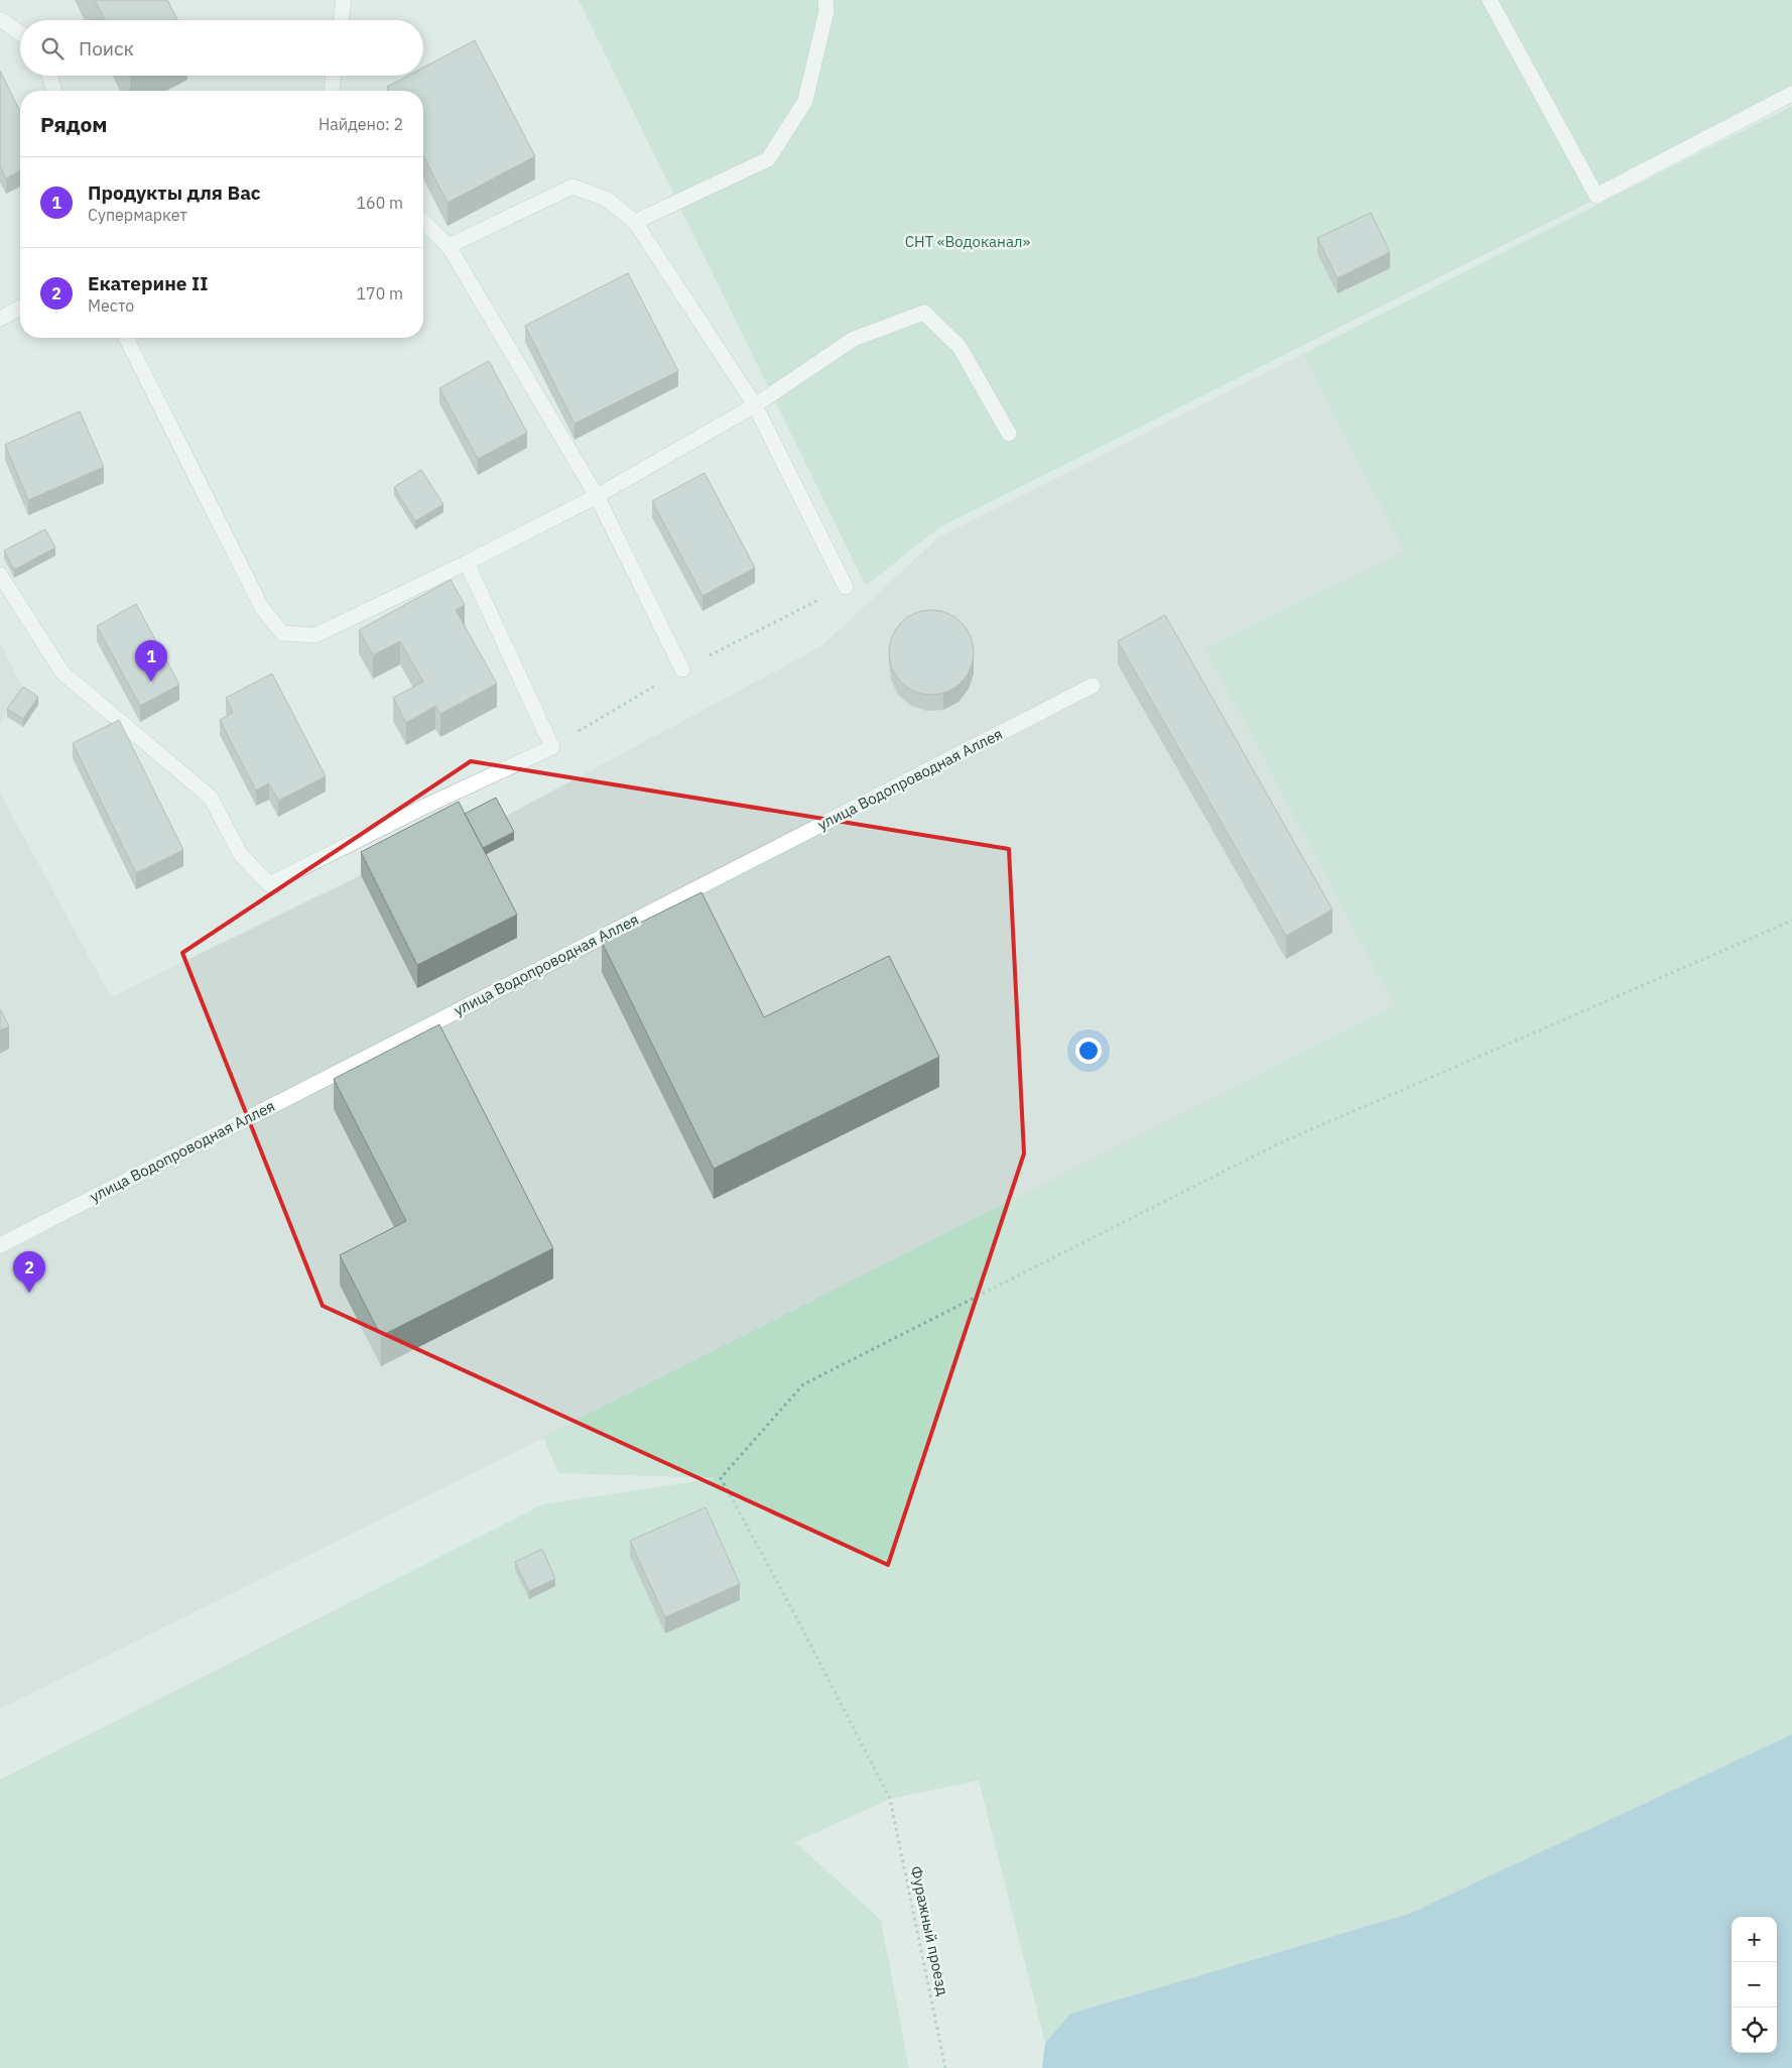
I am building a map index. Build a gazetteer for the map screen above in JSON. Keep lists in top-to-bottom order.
{
  "streets": {
    "street": ["улица Водопроводная Аллея"],
    "path": ["Фуражный проезд"]
  },
  "parks": ["СНТ «Водоканал»"],
  "page": {
    "search": "Поиск",
    "heading": ["Рядом", "Найдено: 2"],
    "list": [
      {
        "mark": "1",
        "name": "Продукты для Вас",
        "note": "Супермаркет",
        "value": "160 m"
      },
      {
        "mark": "2",
        "name": "Екатерине II",
        "note": "Место",
        "value": "170 m"
      }
    ],
    "pins": ["1", "2"],
    "map_buttons": ["+", "−"]
  }
}
